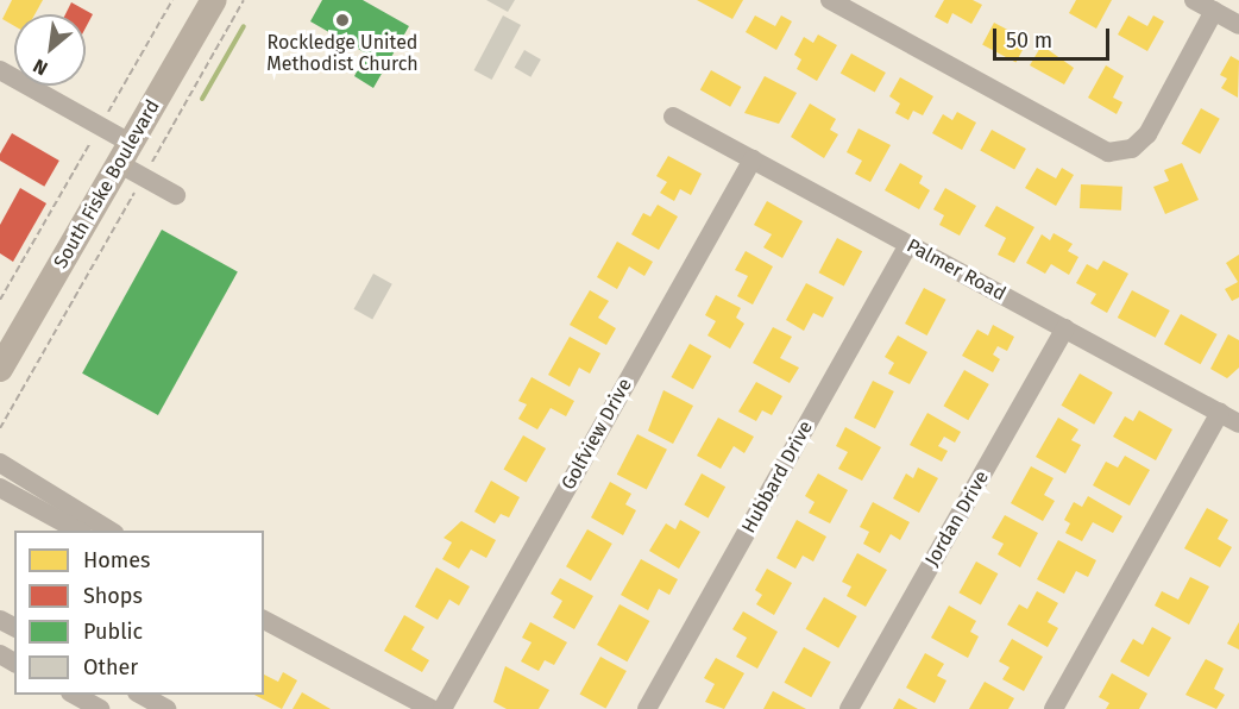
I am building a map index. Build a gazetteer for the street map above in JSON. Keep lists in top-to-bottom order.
{
  "streets": {
    "main road": ["South Fiske Boulevard"],
    "street": [
      "Palmer Road",
      "Golfview Drive",
      "Hubbard Drive",
      "Jordan Drive"
    ]
  },
  "crossings": [
    ["Palmer Road", "Golfview Drive"],
    ["Palmer Road", "Hubbard Drive"],
    ["Palmer Road", "Jordan Drive"]
  ],
  "places": ["Rockledge United Methodist Church"],
  "legend": [
    "Homes",
    "Shops",
    "Public",
    "Other"
  ],
  "scale_bar": "50 m",
  "north": "bottom left"
}
